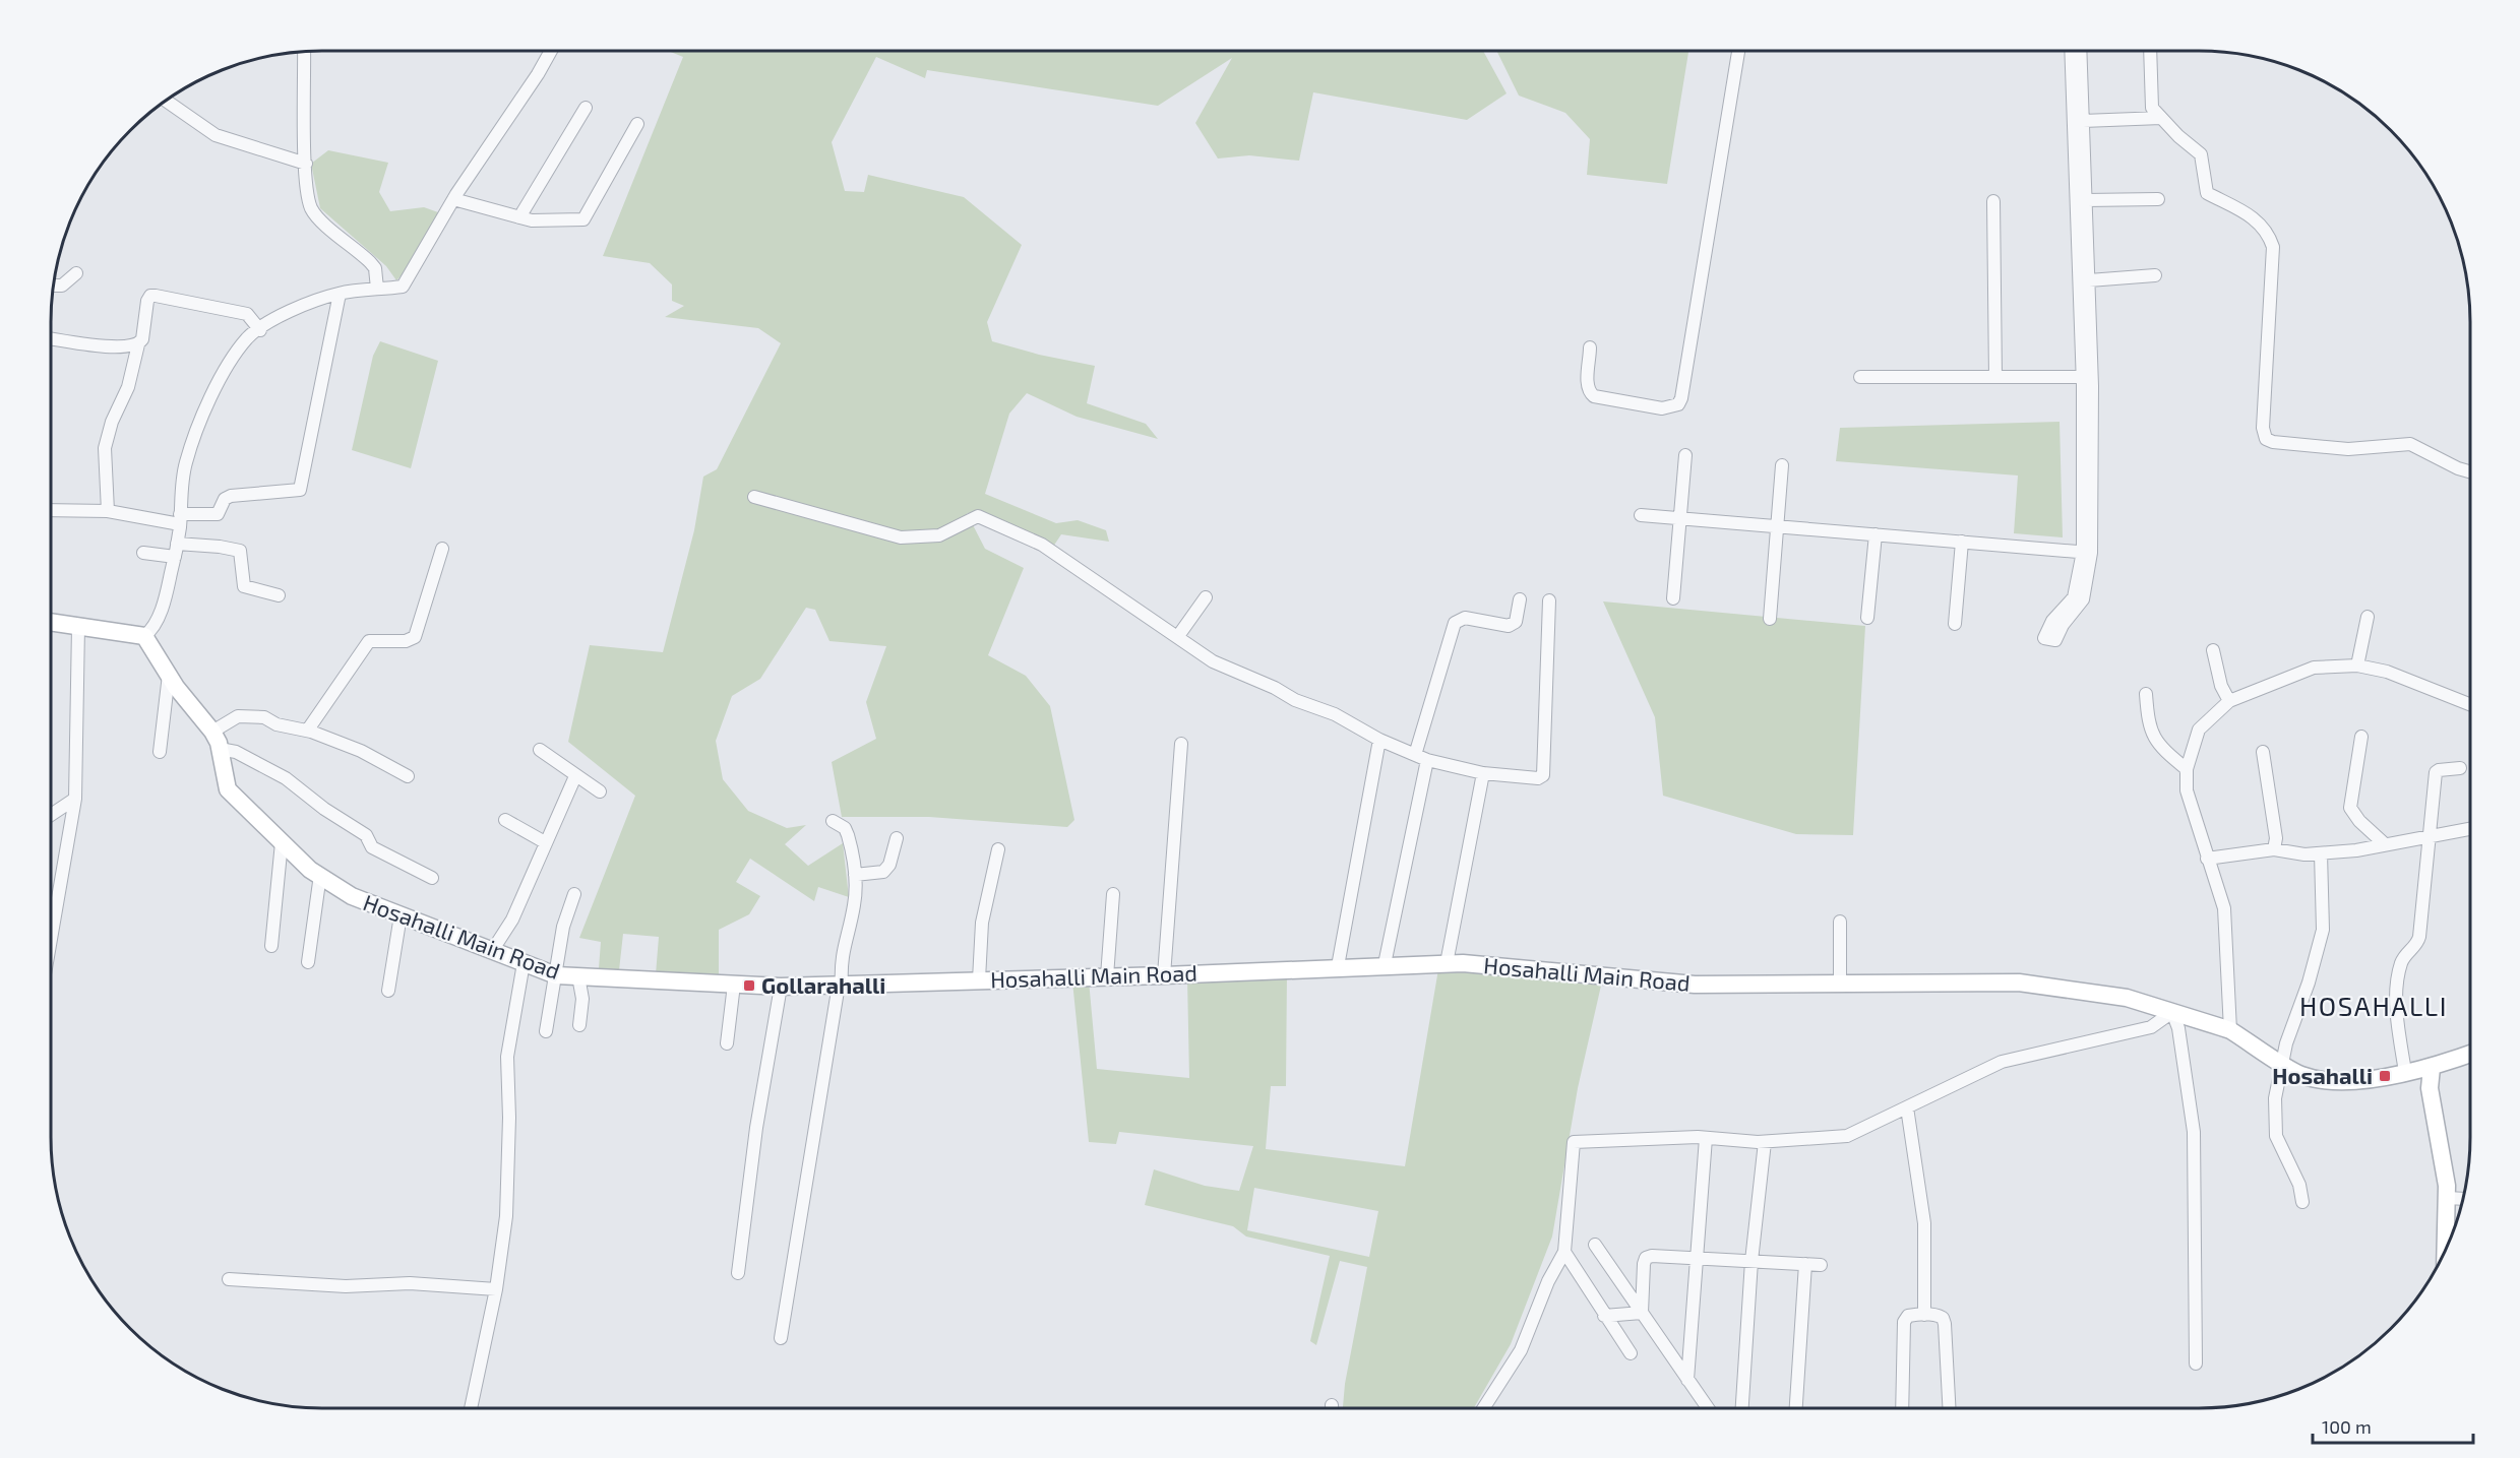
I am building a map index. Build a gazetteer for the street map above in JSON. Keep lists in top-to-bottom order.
{
  "streets": {
    "street": ["Hosahalli Main Road"]
  },
  "districts": ["HOSAHALLI"],
  "places": {
    "transit": ["Gollarahalli", "Hosahalli"]
  },
  "scale_bar": "100 m"
}
